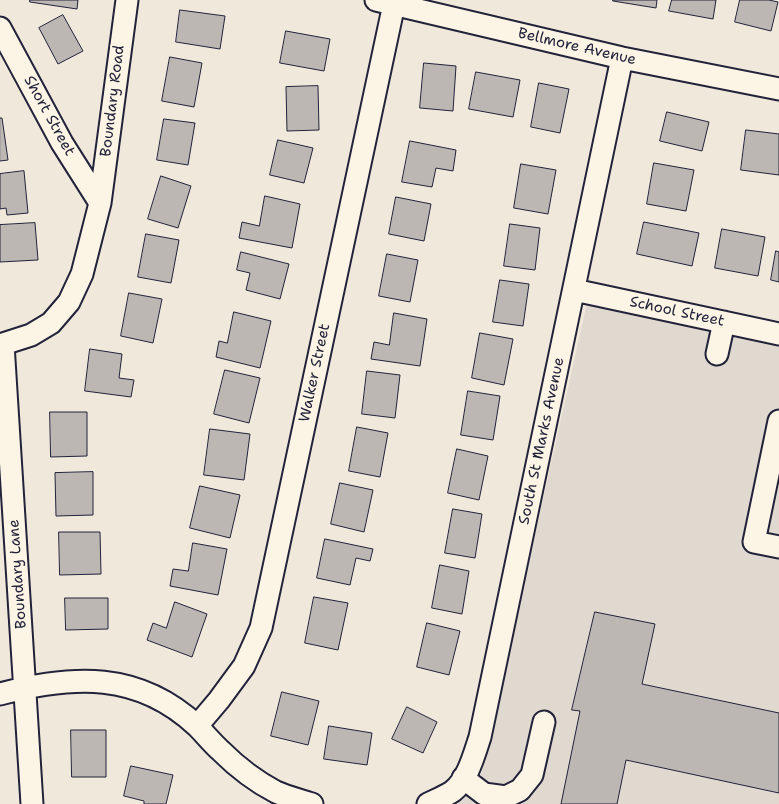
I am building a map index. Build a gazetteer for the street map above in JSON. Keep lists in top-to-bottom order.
{
  "streets": {
    "street": [
      "Bellmore Avenue",
      "Boundary Road",
      "Short Street",
      "School Street",
      "Walker Street",
      "South St Marks Avenue",
      "Boundary Lane"
    ]
  },
  "crossings": [
    ["Bellmore Avenue", "Walker Street"],
    ["Bellmore Avenue", "South St Marks Avenue"],
    ["Boundary Road", "Short Street"],
    ["Boundary Road", "Boundary Lane"],
    ["School Street", "South St Marks Avenue"]
  ]
}
